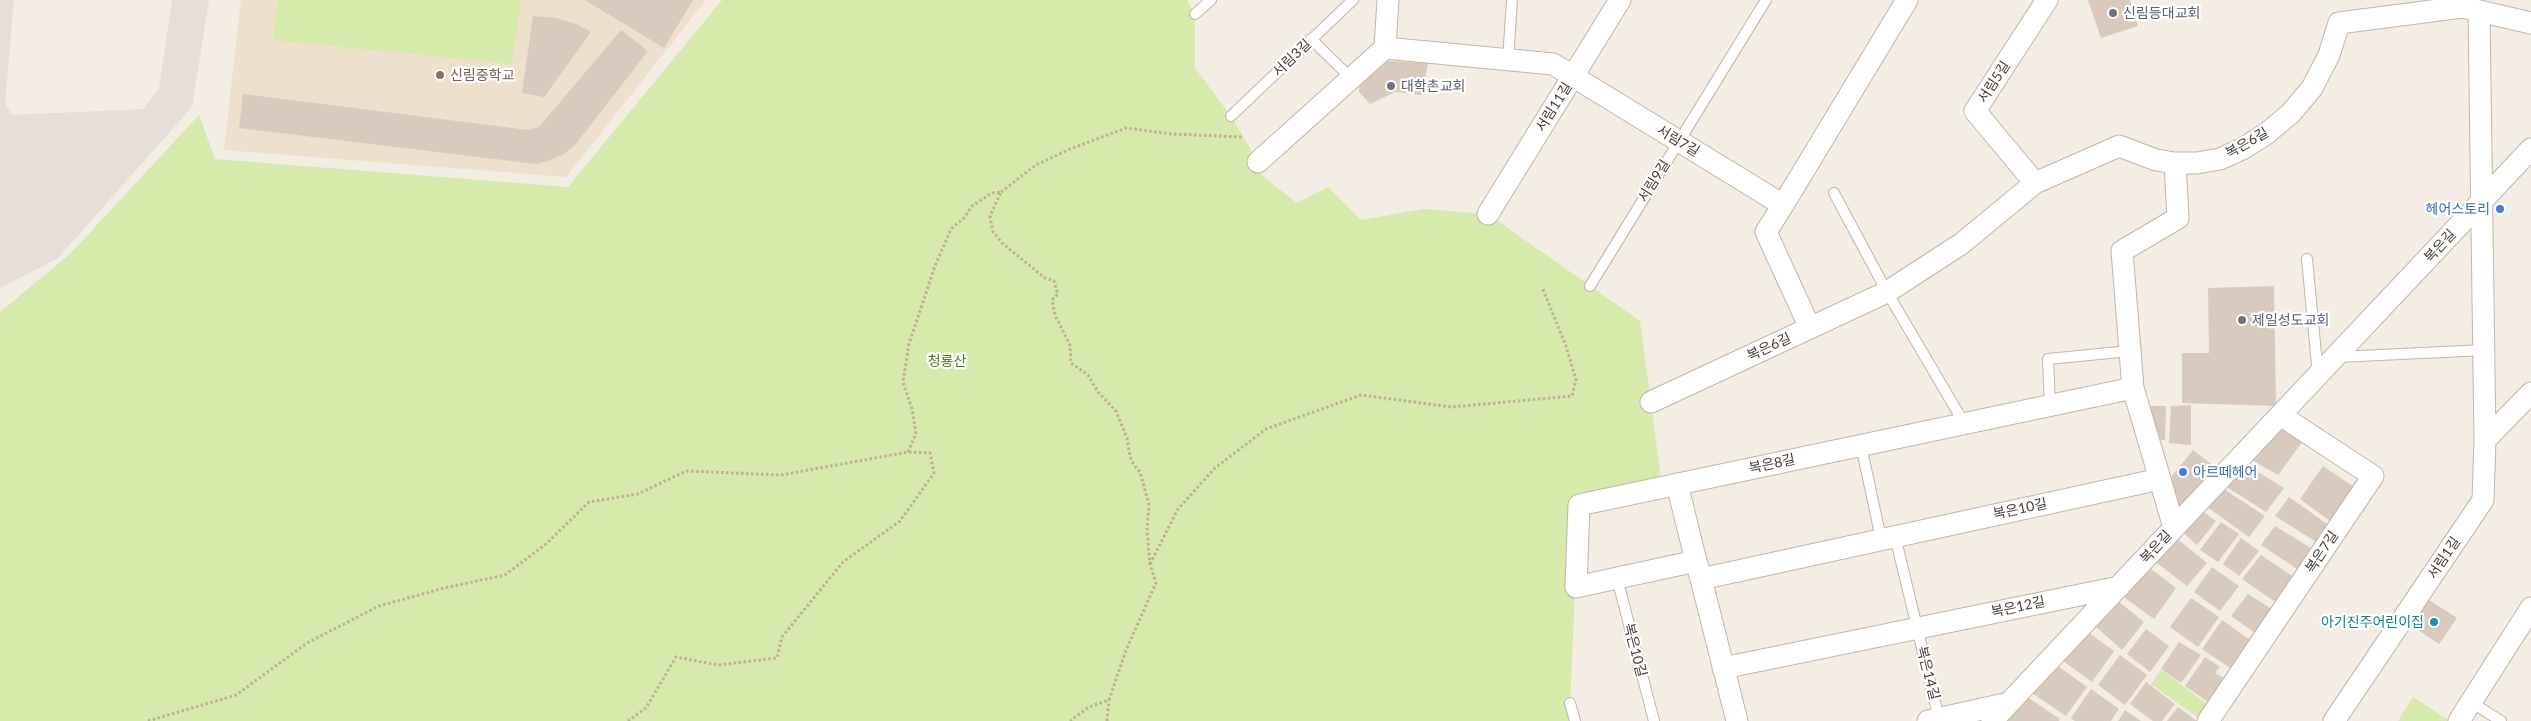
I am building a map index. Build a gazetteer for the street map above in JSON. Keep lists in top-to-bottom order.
{
  "streets": {
    "street": [
      "서림5길",
      "서림11길",
      "서림7길",
      "복은6길",
      "복은길",
      "복은8길",
      "복은10길",
      "복은7길",
      "서림1길",
      "복은12길",
      "복은14길"
    ],
    "lane": ["서림3길", "서림9길"]
  },
  "crossings": [
    ["서림5길", "복은6길"],
    ["서림11길", "서림7길"],
    ["서림7길", "서림9길"],
    ["복은길", "복은7길"],
    ["복은길", "복은12길"],
    ["복은길", "복은14길"],
    ["복은8길", "복은10길"],
    ["복은12길", "복은14길"]
  ],
  "parks": ["청룡산"],
  "places": [
    "신림등대교회",
    "신림중학교",
    "대학촌교회",
    "헤어스토리",
    "제일성도교회",
    "아르떼헤어",
    "아기진주어린이집"
  ]
}
